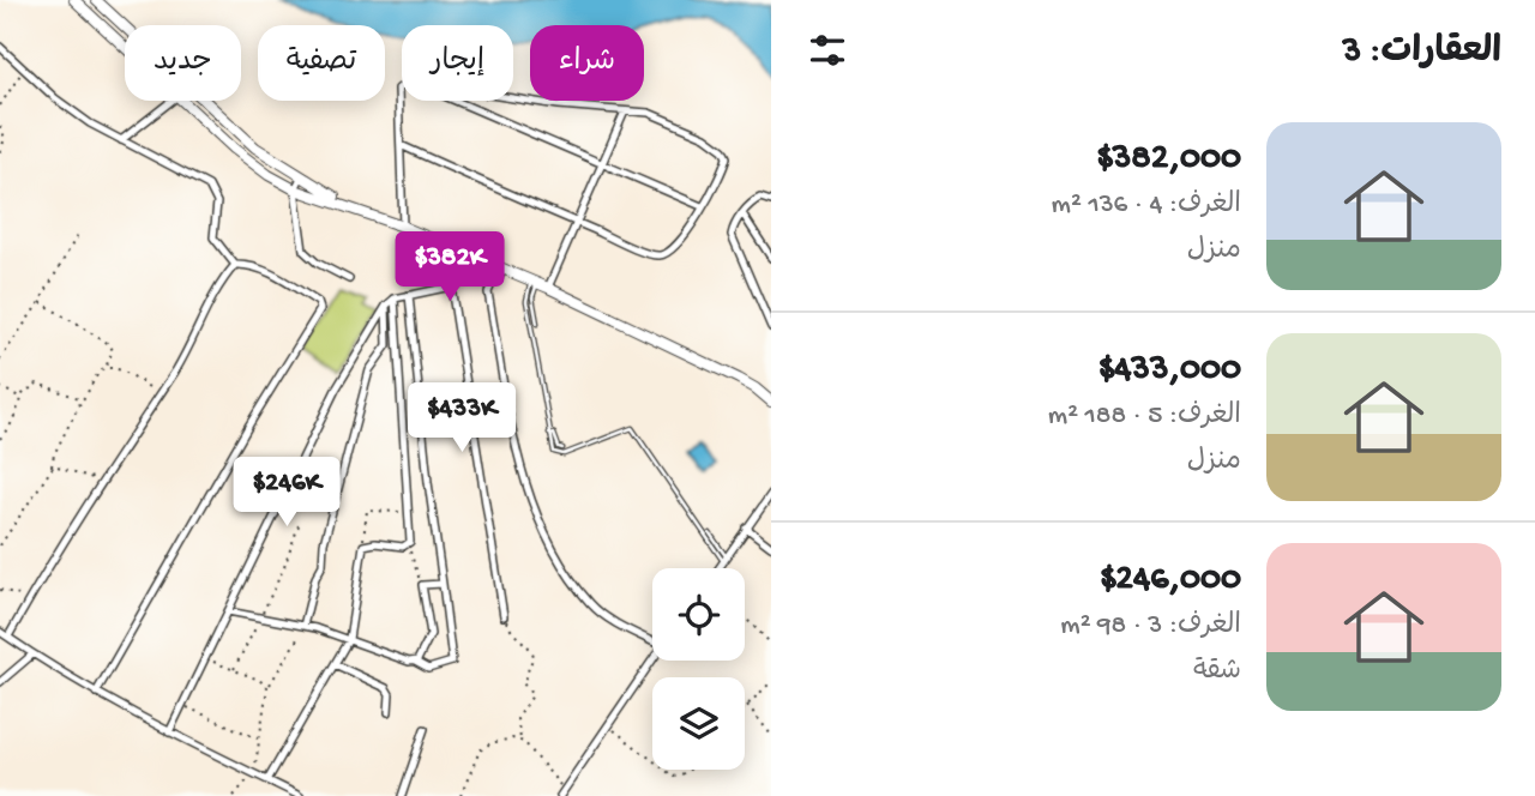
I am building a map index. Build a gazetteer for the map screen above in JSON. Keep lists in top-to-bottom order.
{
  "page": {
    "heading": "العقارات: 3",
    "chip": [
      "شراء",
      "إيجار",
      "تصفية",
      "جديد"
    ],
    "list": [
      {
        "name": "$382,000",
        "note": "الغرف: 4 · 136 m² · منزل"
      },
      {
        "name": "$433,000",
        "note": "الغرف: 5 · 188 m² · منزل"
      },
      {
        "name": "$246,000",
        "note": "الغرف: 3 · 98 m² · شقة"
      }
    ],
    "price": ["$382K", "$433K", "$246K"]
  }
}
